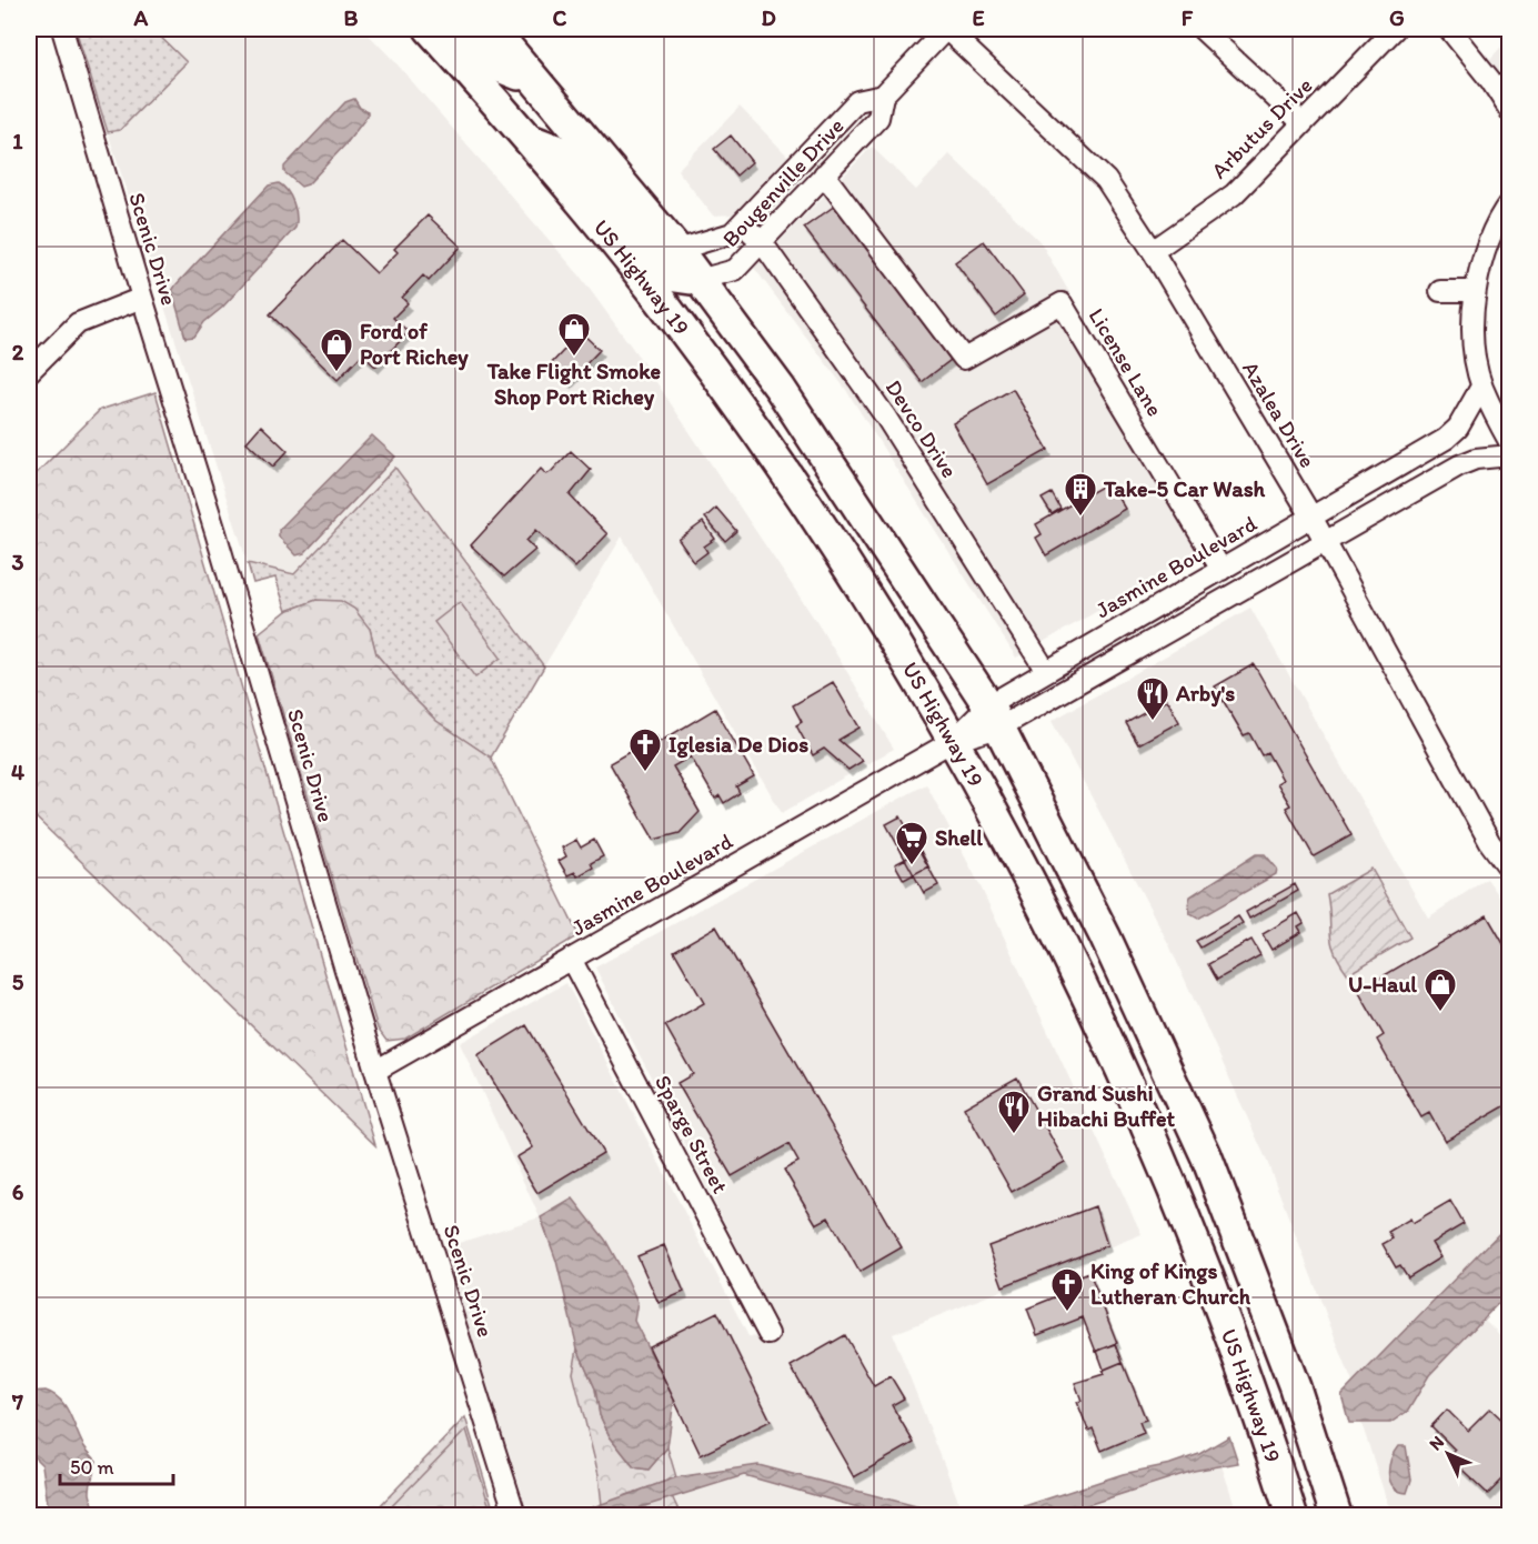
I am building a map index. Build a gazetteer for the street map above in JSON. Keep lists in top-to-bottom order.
{
  "streets": {
    "highway": ["US Highway 19"],
    "street": [
      "Arbutus Drive",
      "Bougenville Drive",
      "Scenic Drive",
      "License Lane",
      "Azalea Drive",
      "Devco Drive",
      "Jasmine Boulevard",
      "Sparge Street"
    ]
  },
  "crossings": [
    ["Arbutus Drive", "Azalea Drive"],
    ["Bougenville Drive", "US Highway 19"],
    ["Bougenville Drive", "License Lane"],
    ["Bougenville Drive", "Azalea Drive"],
    ["Bougenville Drive", "Devco Drive"],
    ["Scenic Drive", "Jasmine Boulevard"],
    ["US Highway 19", "Jasmine Boulevard"],
    ["License Lane", "Jasmine Boulevard"],
    ["Azalea Drive", "Jasmine Boulevard"],
    ["Devco Drive", "Jasmine Boulevard"],
    ["Jasmine Boulevard", "Sparge Street"]
  ],
  "places": {
    "shop": ["Take Flight Smoke Shop Port Richey", "Ford of Port Richey", "U-Haul"],
    "building": ["Take-5 Car Wash"],
    "restaurant": ["Arby's", "Grand Sushi Hibachi Buffet"],
    "church": ["Iglesia De Dios", "King of Kings Lutheran Church"],
    "supermarket": ["Shell"]
  },
  "scale_bar": "50 m",
  "north": "top left",
  "grid": {
    "columns": [
      "A",
      "B",
      "C",
      "D",
      "E",
      "F",
      "G"
    ],
    "rows": [
      "1",
      "2",
      "3",
      "4",
      "5",
      "6",
      "7"
    ]
  }
}
